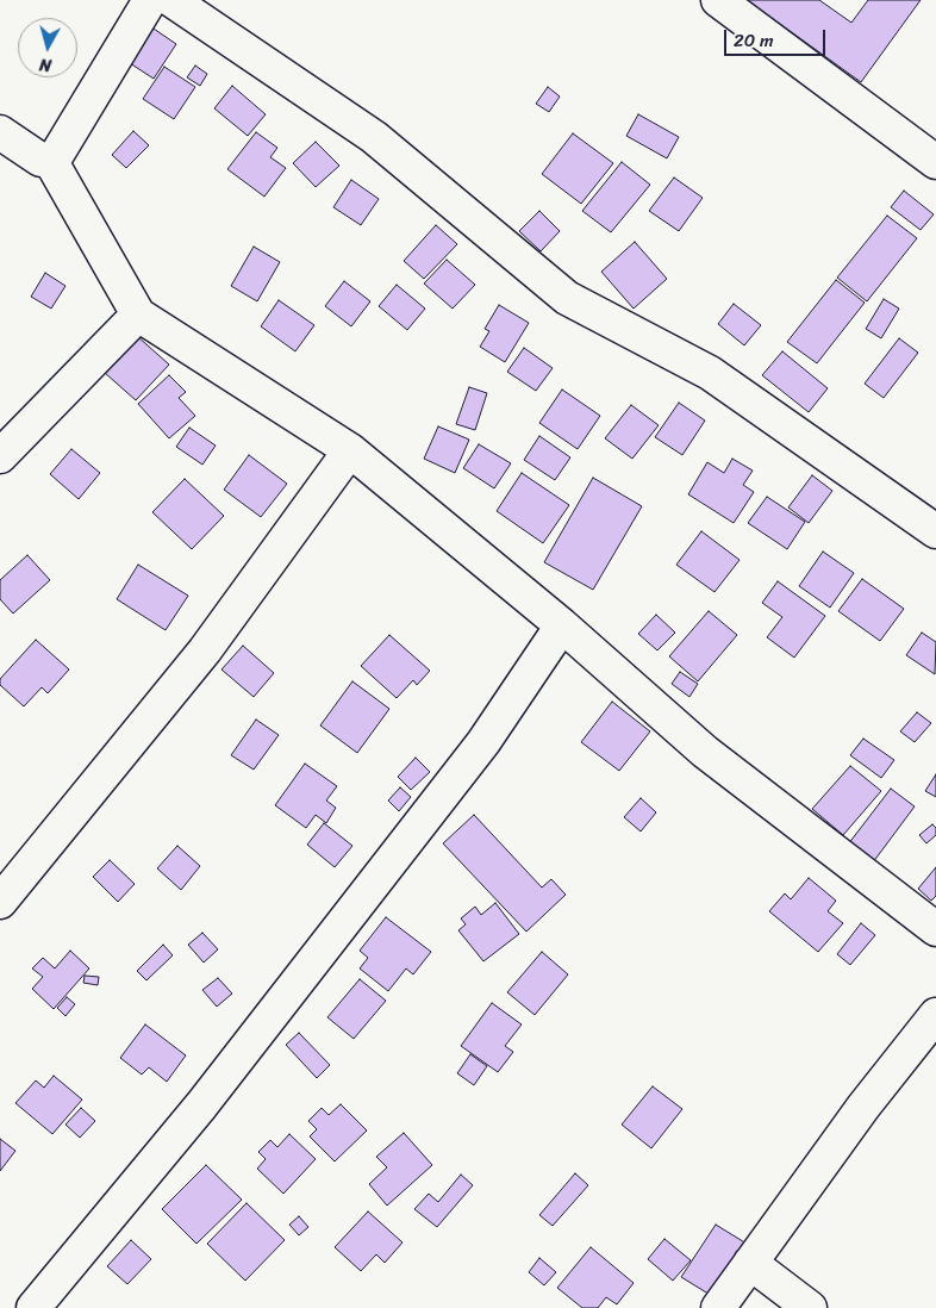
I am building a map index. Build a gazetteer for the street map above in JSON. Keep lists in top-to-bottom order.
{
  "scale_bar": "20 m",
  "north": "bottom"
}
